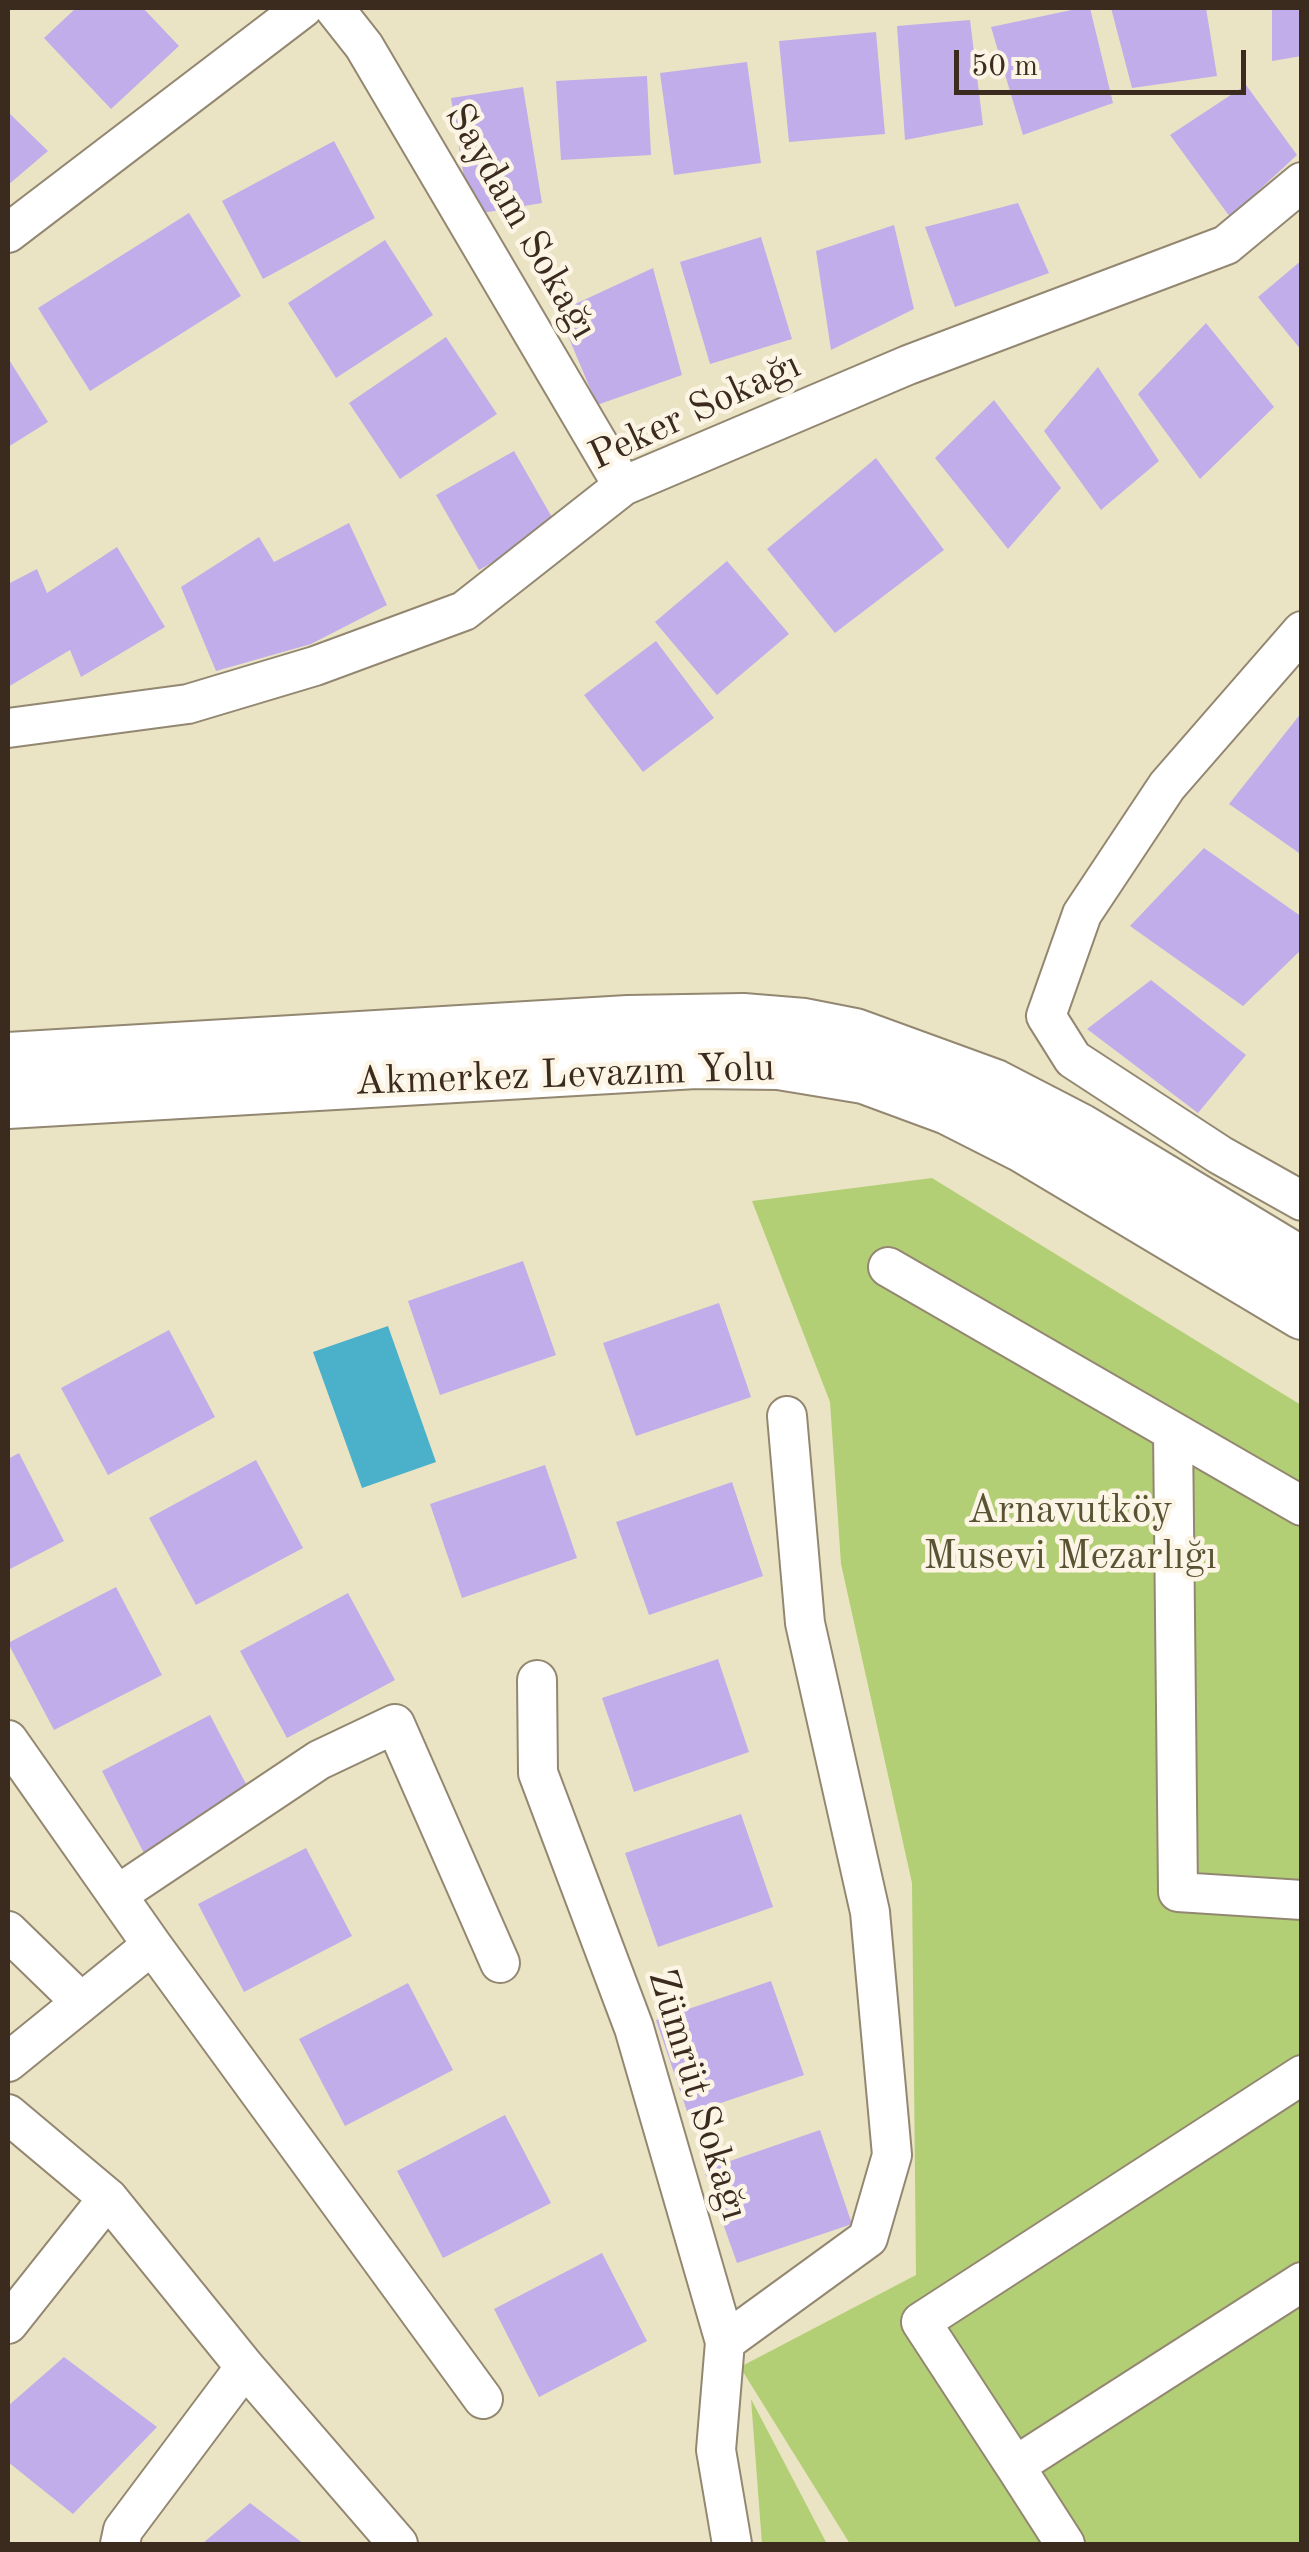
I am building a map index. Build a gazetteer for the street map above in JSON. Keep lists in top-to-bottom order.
{
  "streets": {
    "main road": ["Akmerkez Levazım Yolu"],
    "street": ["Saydam Sokağı", "Peker Sokağı", "Zümrüt Sokağı"]
  },
  "crossings": [
    ["Saydam Sokağı", "Peker Sokağı"]
  ],
  "parks": ["Arnavutköy Musevi Mezarlığı"],
  "scale_bar": "50 m"
}
